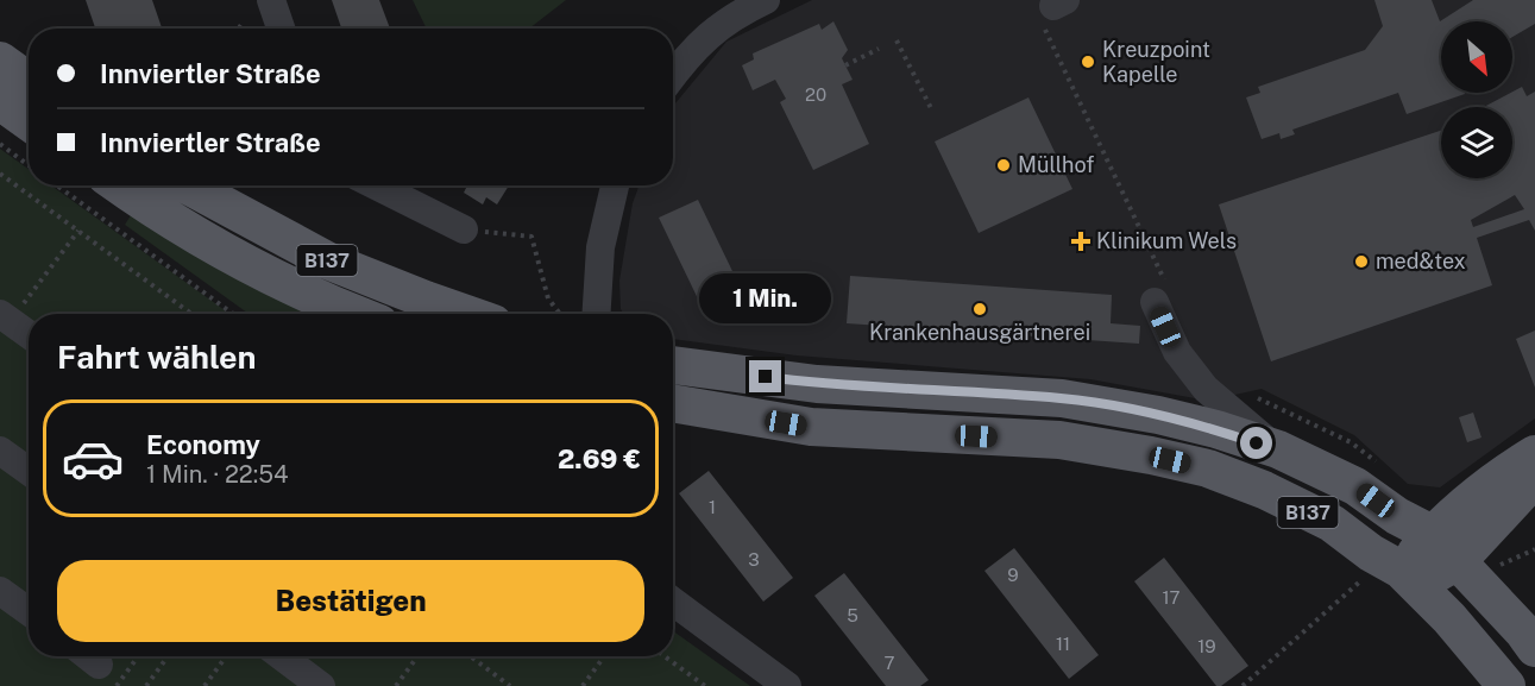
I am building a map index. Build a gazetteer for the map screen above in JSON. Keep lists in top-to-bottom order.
{
  "streets": {
    "main road": ["B137"]
  },
  "places": {
    "other": [
      "Kreuzpoint Kapelle",
      "Müllhof",
      "med&tex",
      "Krankenhausgärtnerei"
    ],
    "health": ["Klinikum Wels"]
  },
  "house_numbers": [
    "20",
    "1",
    "3",
    "9",
    "17",
    "5",
    "11",
    "19",
    "7"
  ],
  "north": "bottom right",
  "page": {
    "banner": ["Innviertler Straße", "Innviertler Straße"],
    "bubble": "1 Min.",
    "heading": "Fahrt wählen",
    "list": [
      {
        "name": "Economy",
        "note": "1 Min. · 22:54",
        "value": "2.69 €"
      }
    ],
    "buttons": "Bestätigen"
  }
}
